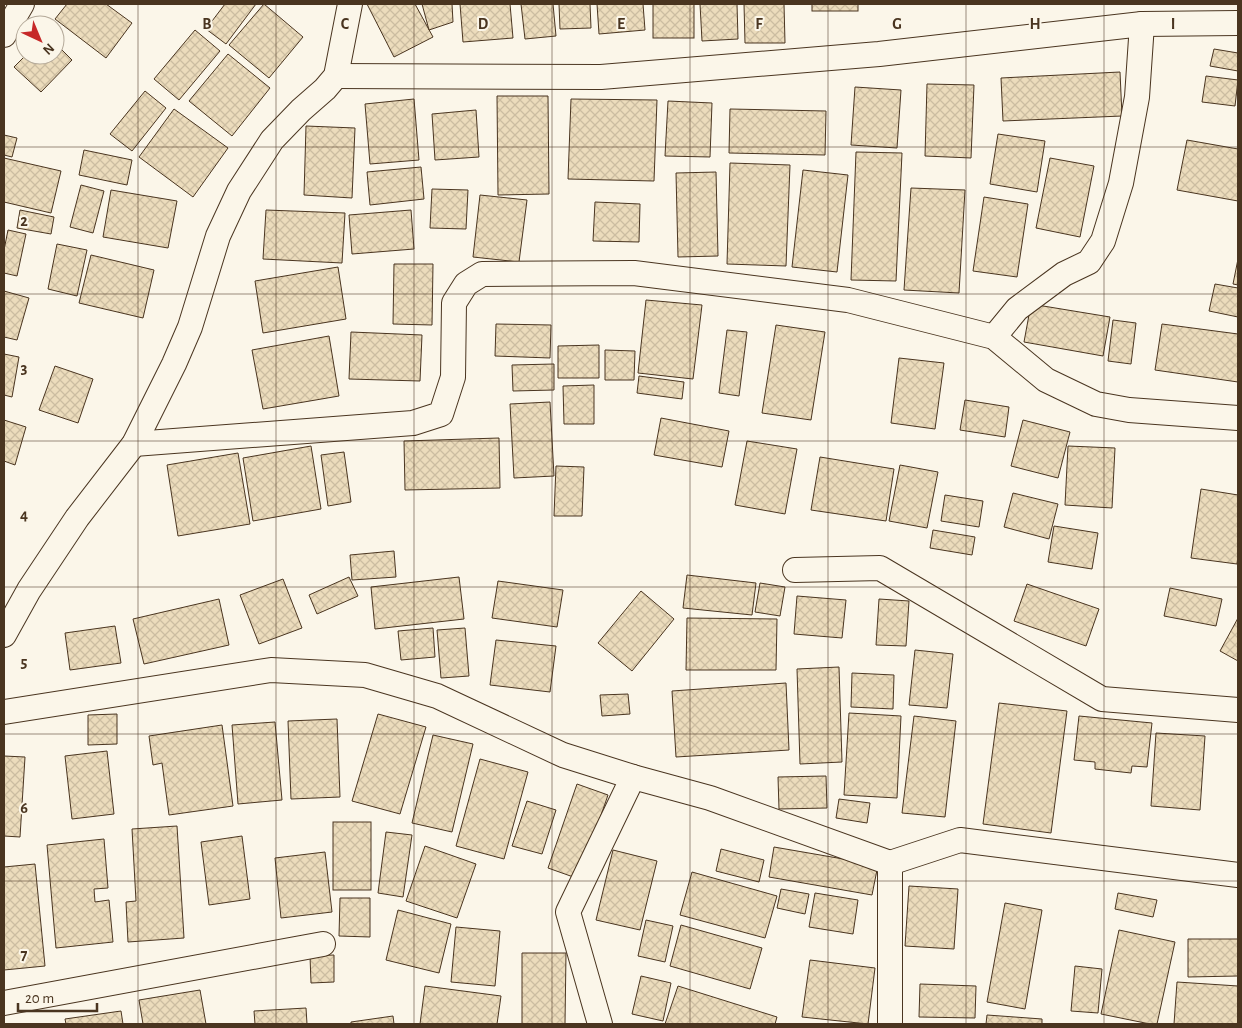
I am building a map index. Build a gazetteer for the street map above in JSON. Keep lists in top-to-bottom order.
{
  "scale_bar": "20 m",
  "north": "bottom right",
  "grid": {
    "columns": [
      "B",
      "C",
      "D",
      "E",
      "F",
      "G",
      "H",
      "I"
    ],
    "rows": [
      "2",
      "3",
      "4",
      "5",
      "6",
      "7"
    ]
  }
}
